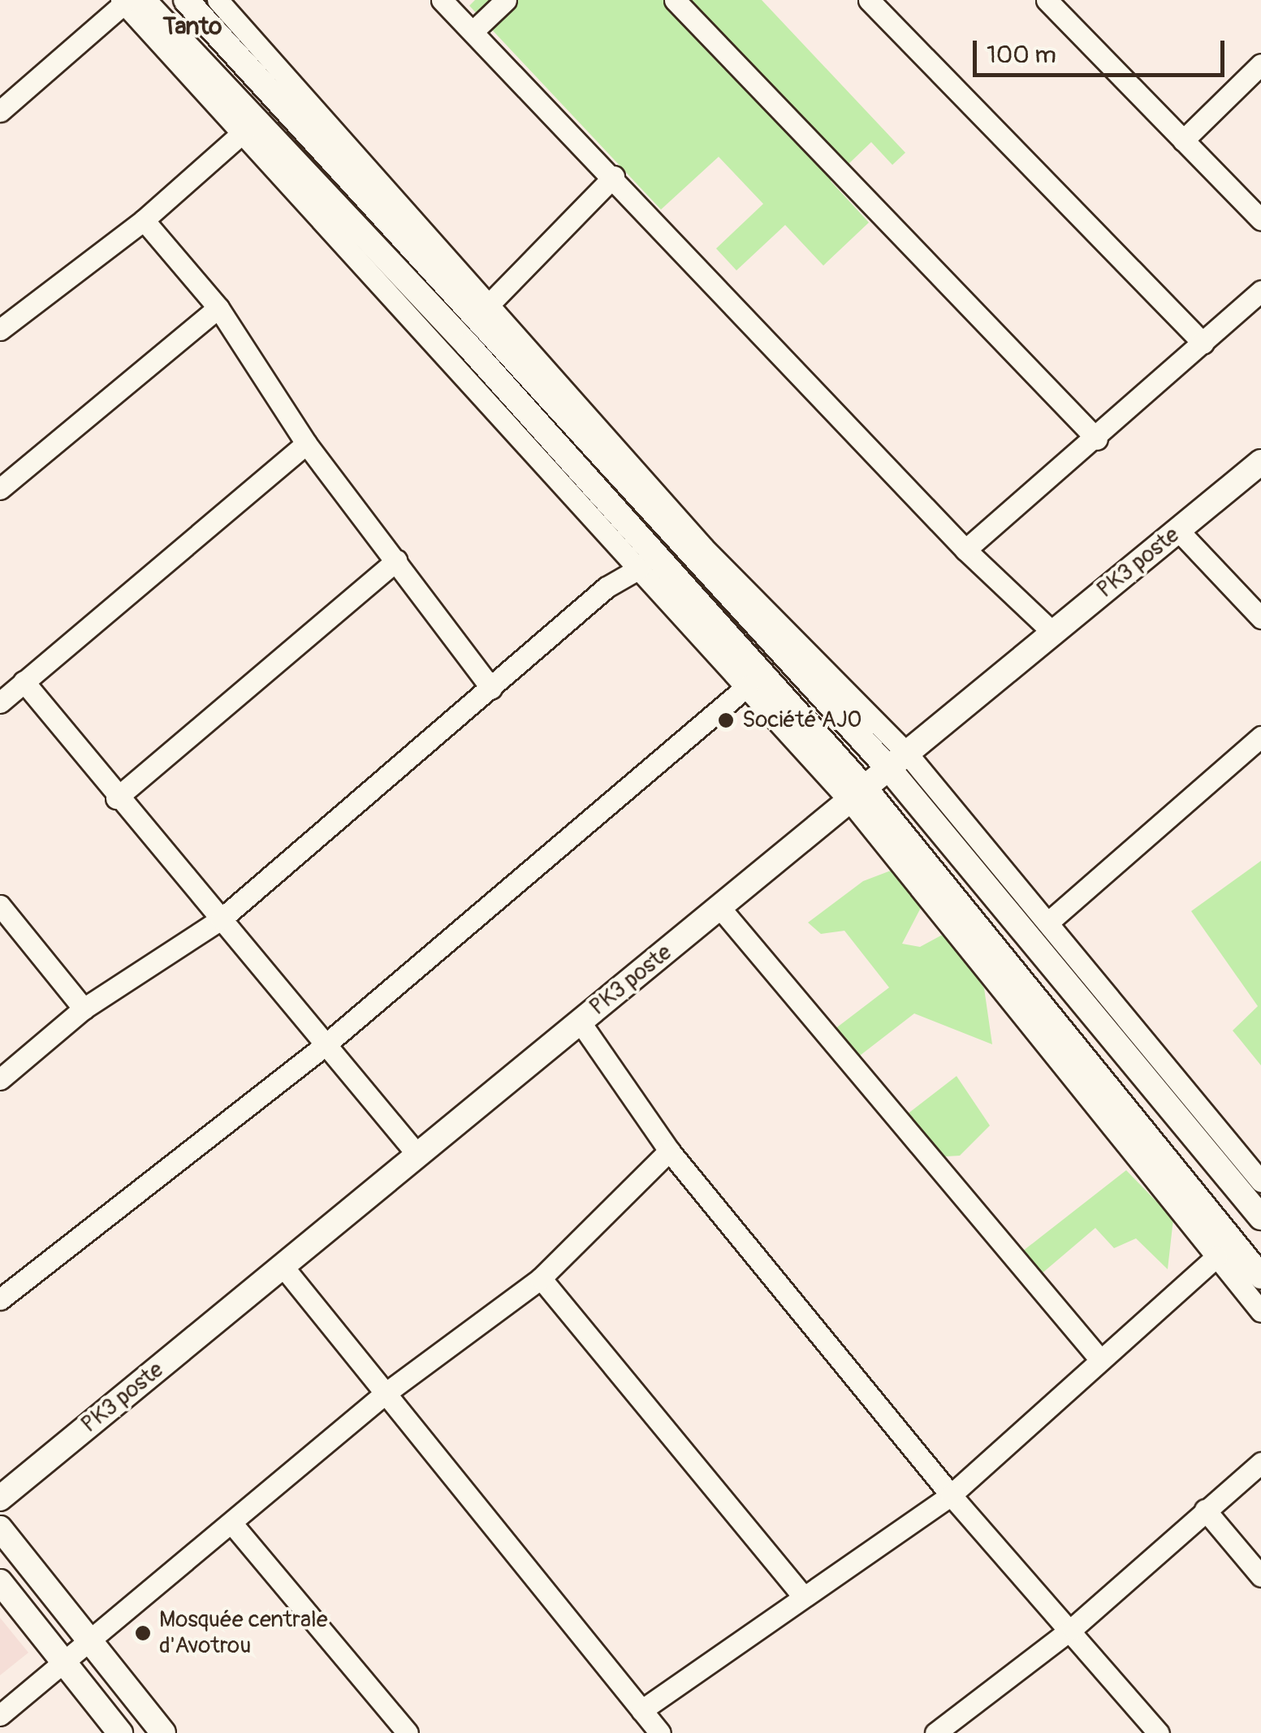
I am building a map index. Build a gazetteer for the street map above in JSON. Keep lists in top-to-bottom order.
{
  "streets": {
    "street": ["PK3 poste"]
  },
  "districts": ["Tanto"],
  "places": ["Société AJO", "Mosquée centrale d'Avotrou"],
  "scale_bar": "100 m"
}
